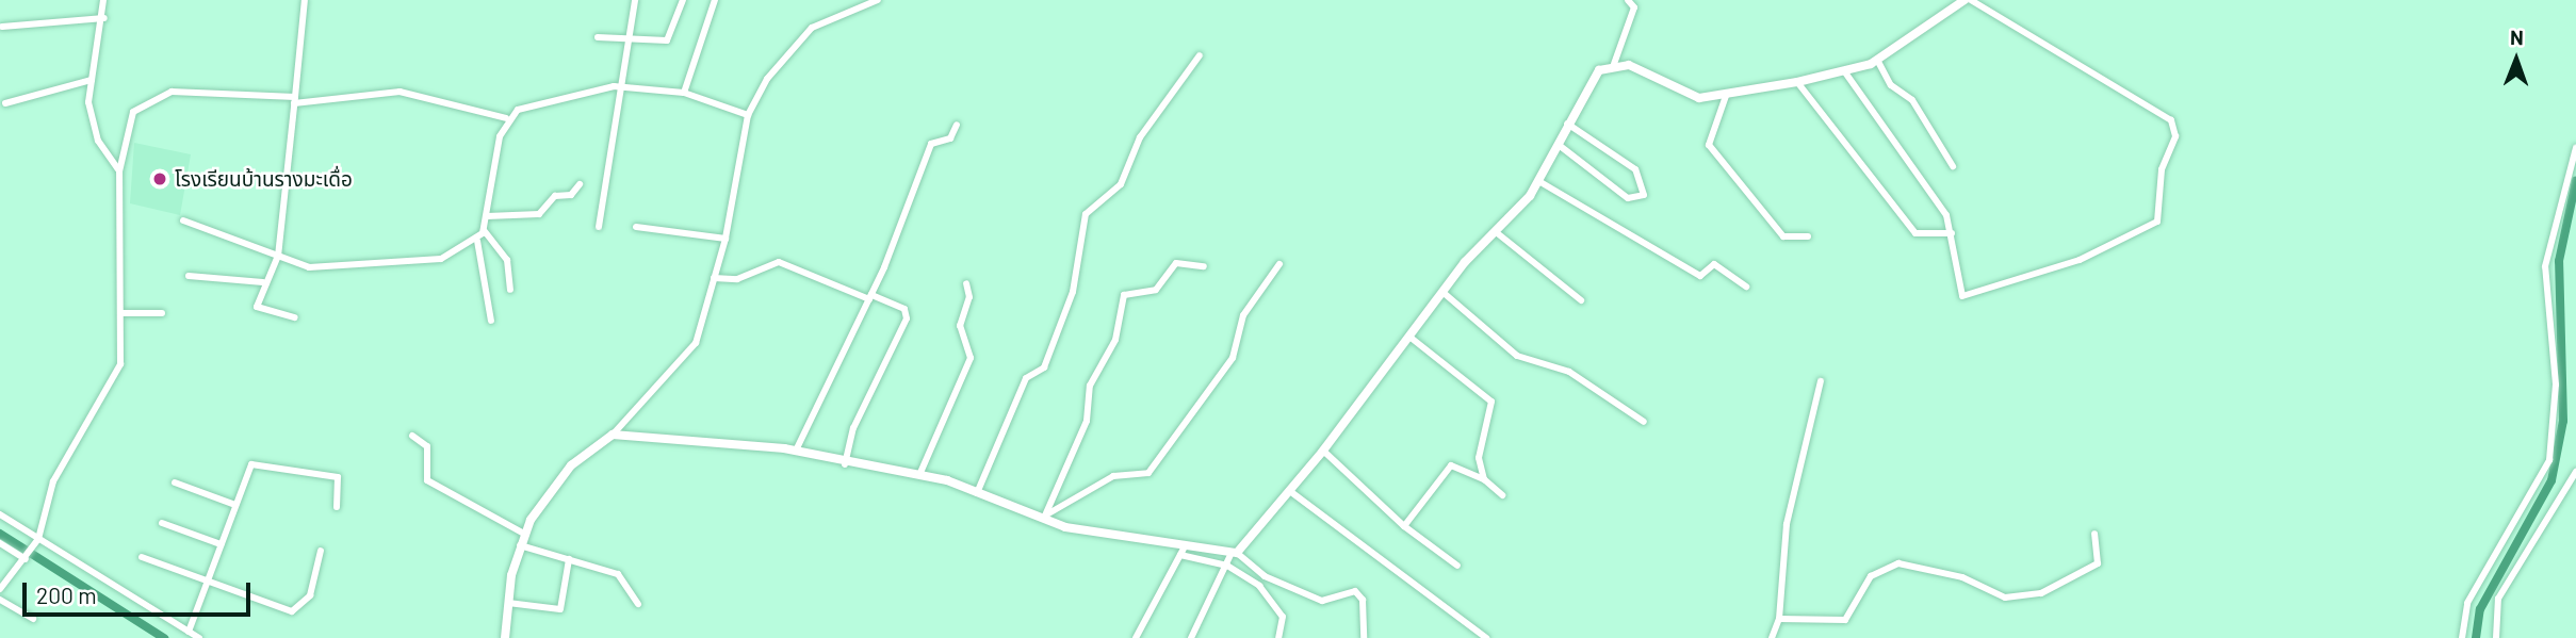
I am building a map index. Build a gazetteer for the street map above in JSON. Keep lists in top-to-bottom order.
{
  "places": ["โรงเรียนบ้านรางมะเดื่อ"],
  "scale_bar": "200 m",
  "north": "top"
}
